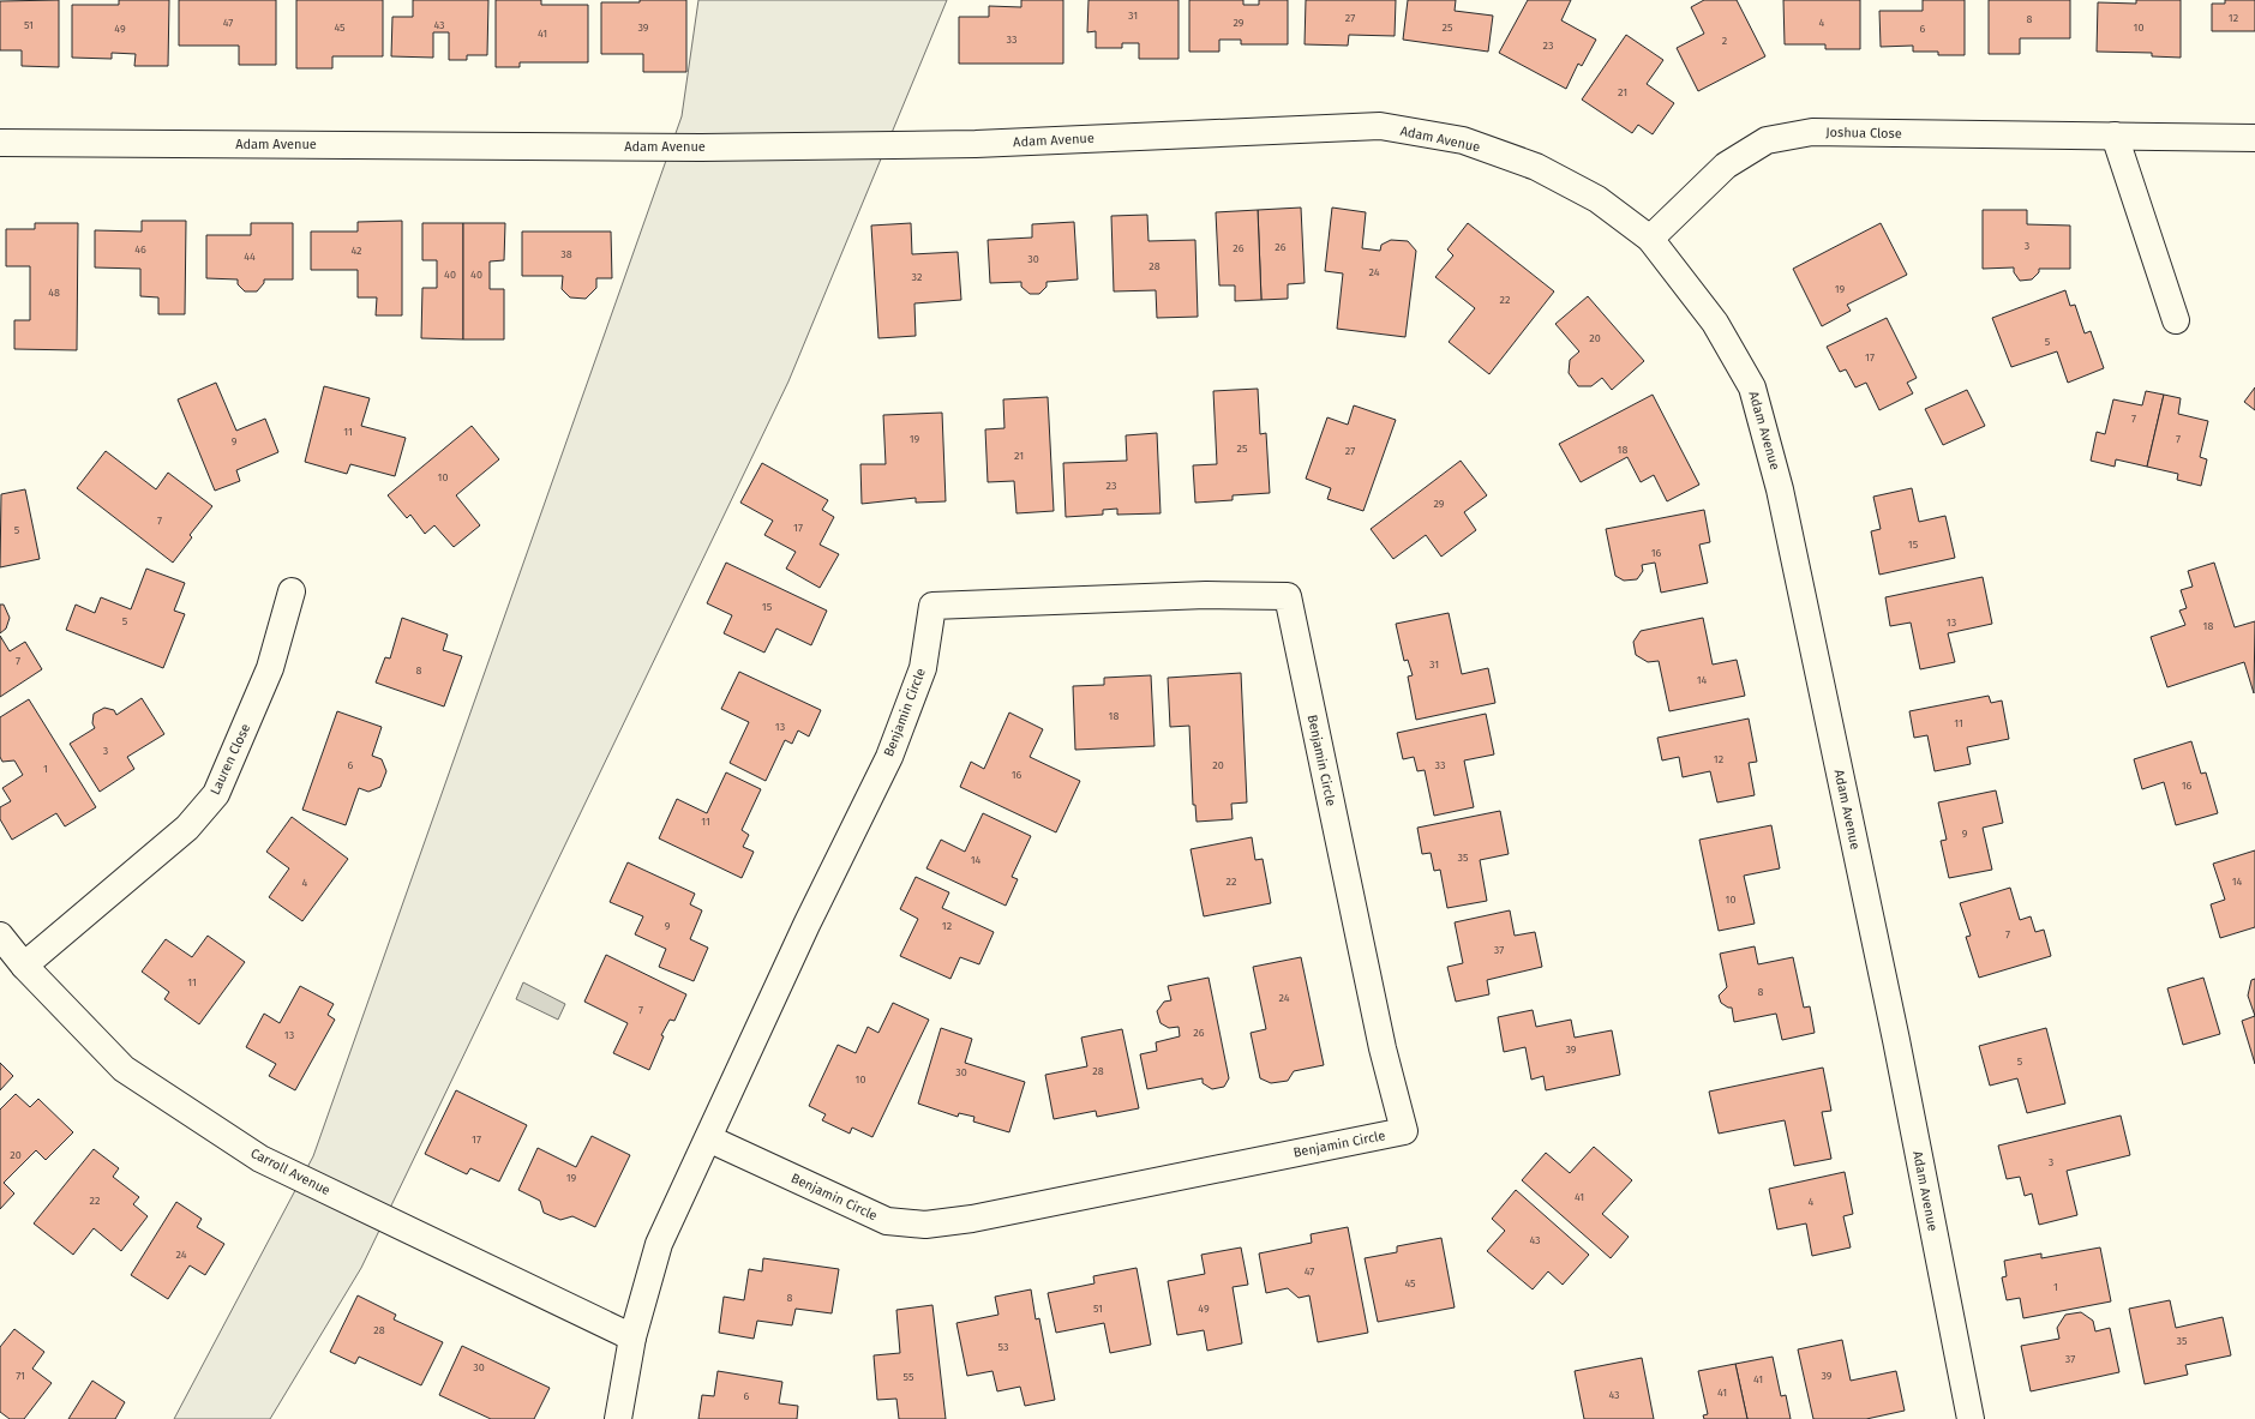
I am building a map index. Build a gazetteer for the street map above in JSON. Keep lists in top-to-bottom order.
{
  "streets": {
    "street": [
      "Joshua Close",
      "Adam Avenue",
      "Benjamin Circle",
      "Lauren Close",
      "Carroll Avenue"
    ]
  },
  "crossings": [
    ["Joshua Close", "Adam Avenue"],
    ["Benjamin Circle", "Carroll Avenue"],
    ["Lauren Close", "Carroll Avenue"]
  ],
  "house_numbers": [
    "31",
    "27",
    "12",
    "8",
    "47",
    "29",
    "4",
    "51",
    "43",
    "45",
    "39",
    "25",
    "10",
    "49",
    "6",
    "41",
    "33",
    "2",
    "23",
    "21",
    "3",
    "26",
    "26",
    "46",
    "42",
    "38",
    "44",
    "30",
    "28",
    "24",
    "40",
    "40",
    "32",
    "19",
    "48",
    "22",
    "20",
    "5",
    "17",
    "7",
    "11",
    "19",
    "7",
    "9",
    "25",
    "18",
    "27",
    "21",
    "10",
    "23",
    "29",
    "7",
    "17",
    "5",
    "15",
    "16",
    "15",
    "5",
    "13",
    "18",
    "7",
    "31",
    "8",
    "14",
    "18",
    "11",
    "13",
    "3",
    "12",
    "6",
    "20",
    "33",
    "1",
    "16",
    "16",
    "11",
    "9",
    "35",
    "14",
    "22",
    "14",
    "4",
    "10",
    "9",
    "12",
    "7",
    "37",
    "11",
    "8",
    "24",
    "7",
    "26",
    "13",
    "39",
    "5",
    "28",
    "30",
    "10",
    "17",
    "20",
    "3",
    "19",
    "41",
    "22",
    "4",
    "43",
    "24",
    "47",
    "45",
    "1",
    "8",
    "51",
    "49",
    "28",
    "35",
    "53",
    "37",
    "30",
    "71",
    "39",
    "55",
    "41",
    "41",
    "43",
    "6"
  ]
}
